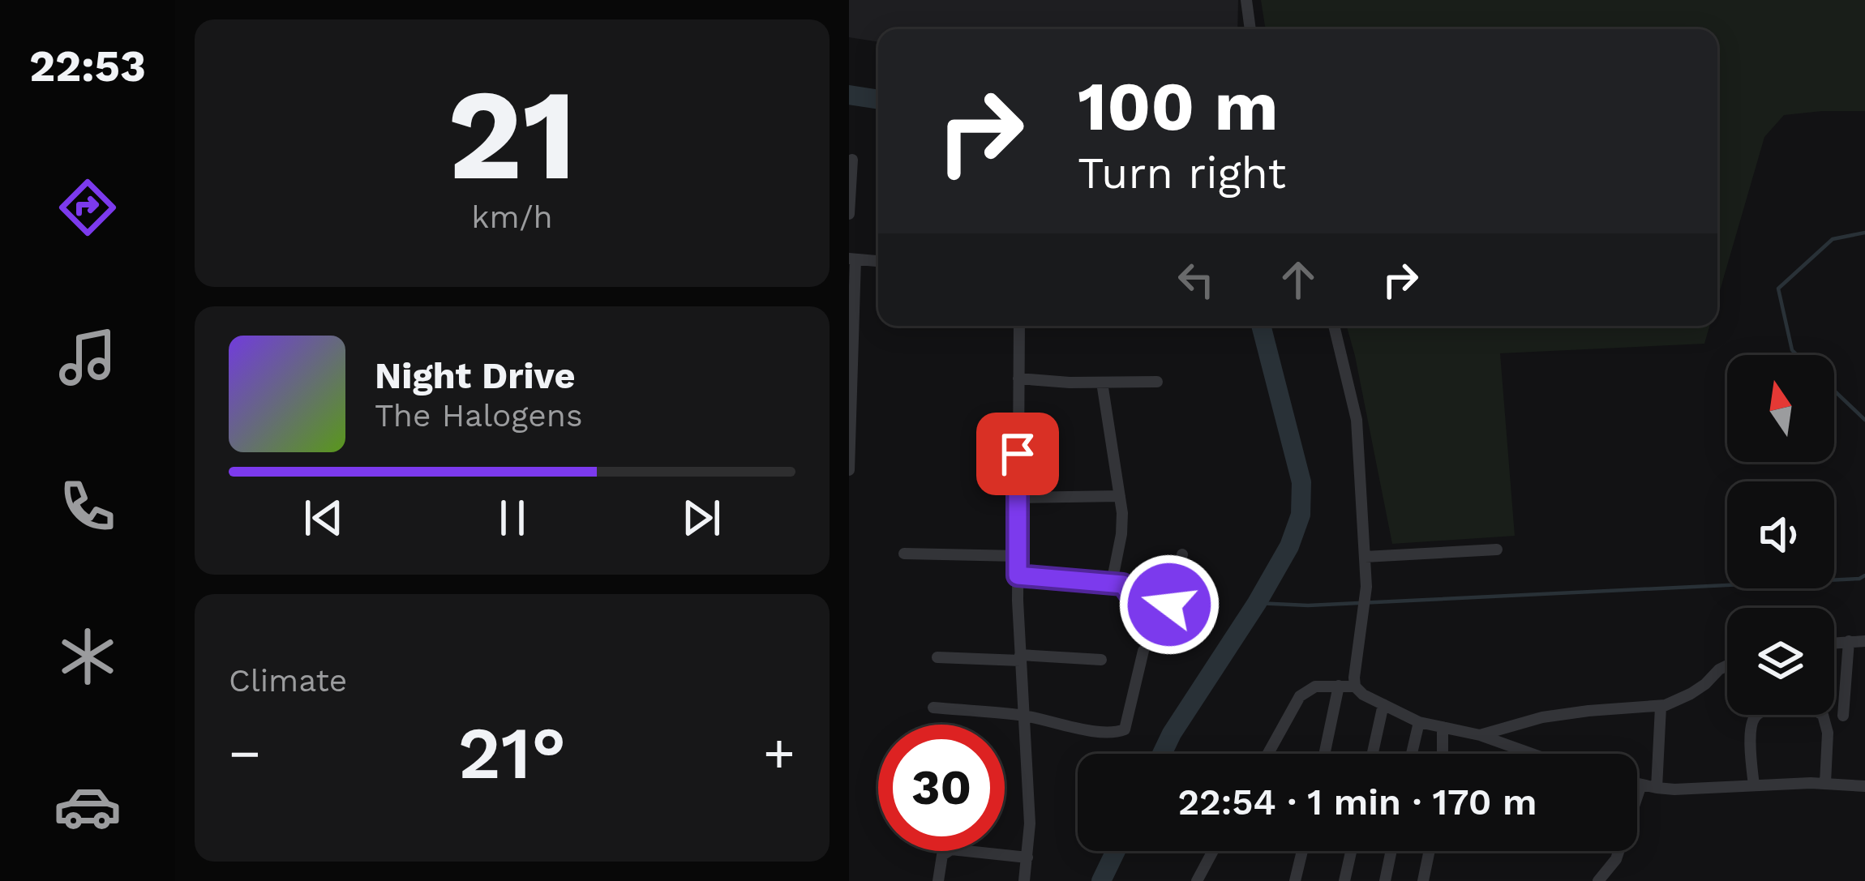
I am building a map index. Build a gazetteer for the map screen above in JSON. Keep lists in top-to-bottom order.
{
  "north": "top",
  "page": {
    "tabs": "22:53",
    "tile": [
      ["21", "km/h"],
      "Climate"
    ],
    "turn": ["100 m", "Turn right"],
    "song": ["Night Drive", "The Halogens"],
    "heat": ["−", "21°", "+"],
    "limit": "30",
    "trip": "22:54 · 1 min · 170 m"
  }
}
